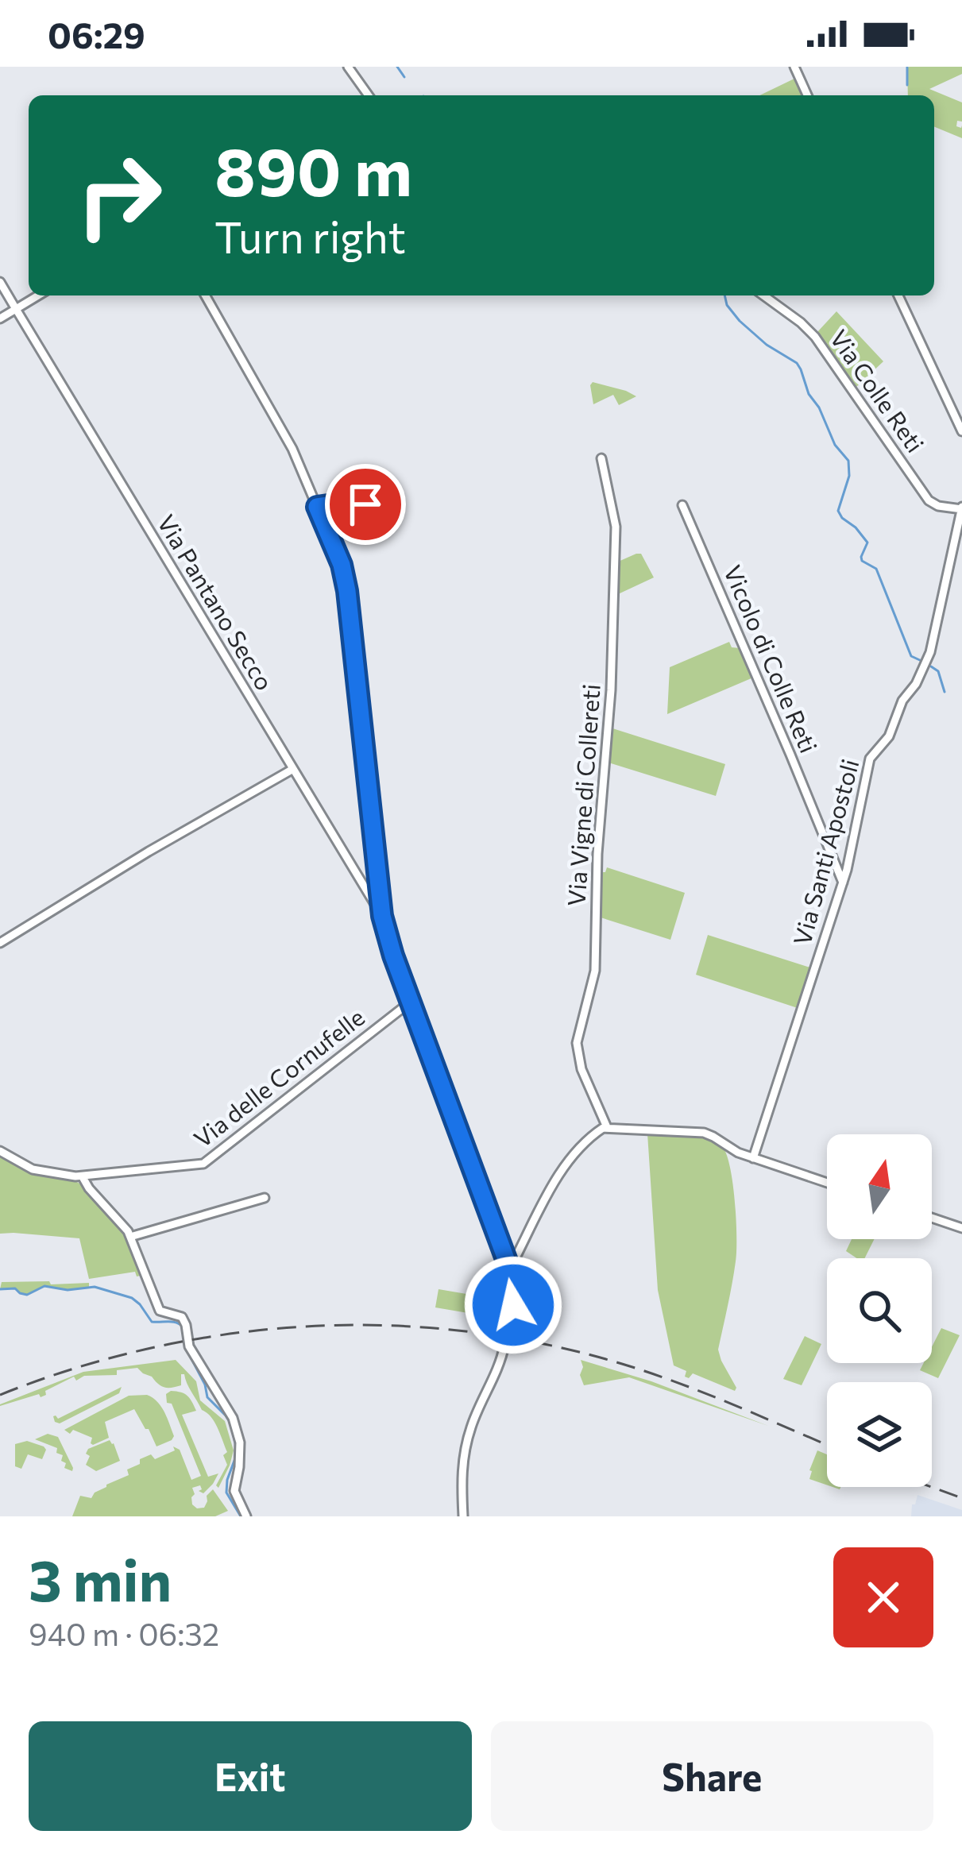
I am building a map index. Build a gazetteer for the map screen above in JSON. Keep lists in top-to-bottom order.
{
  "streets": {
    "street": [
      "Via Colle Reti",
      "Via Pantano Secco",
      "Vicolo di Colle Reti",
      "Via Vigne di Collereti",
      "Via Santi Apostoli",
      "Via delle Cornufelle"
    ]
  },
  "crossings": [
    ["Via Colle Reti", "Via Santi Apostoli"],
    ["Vicolo di Colle Reti", "Via Santi Apostoli"]
  ],
  "north": "top",
  "page": {
    "status": "06:29",
    "turn": ["890 m", "Turn right"],
    "heading": ["3 min", "940 m · 06:32"],
    "buttons": ["Exit", "Share"]
  }
}
